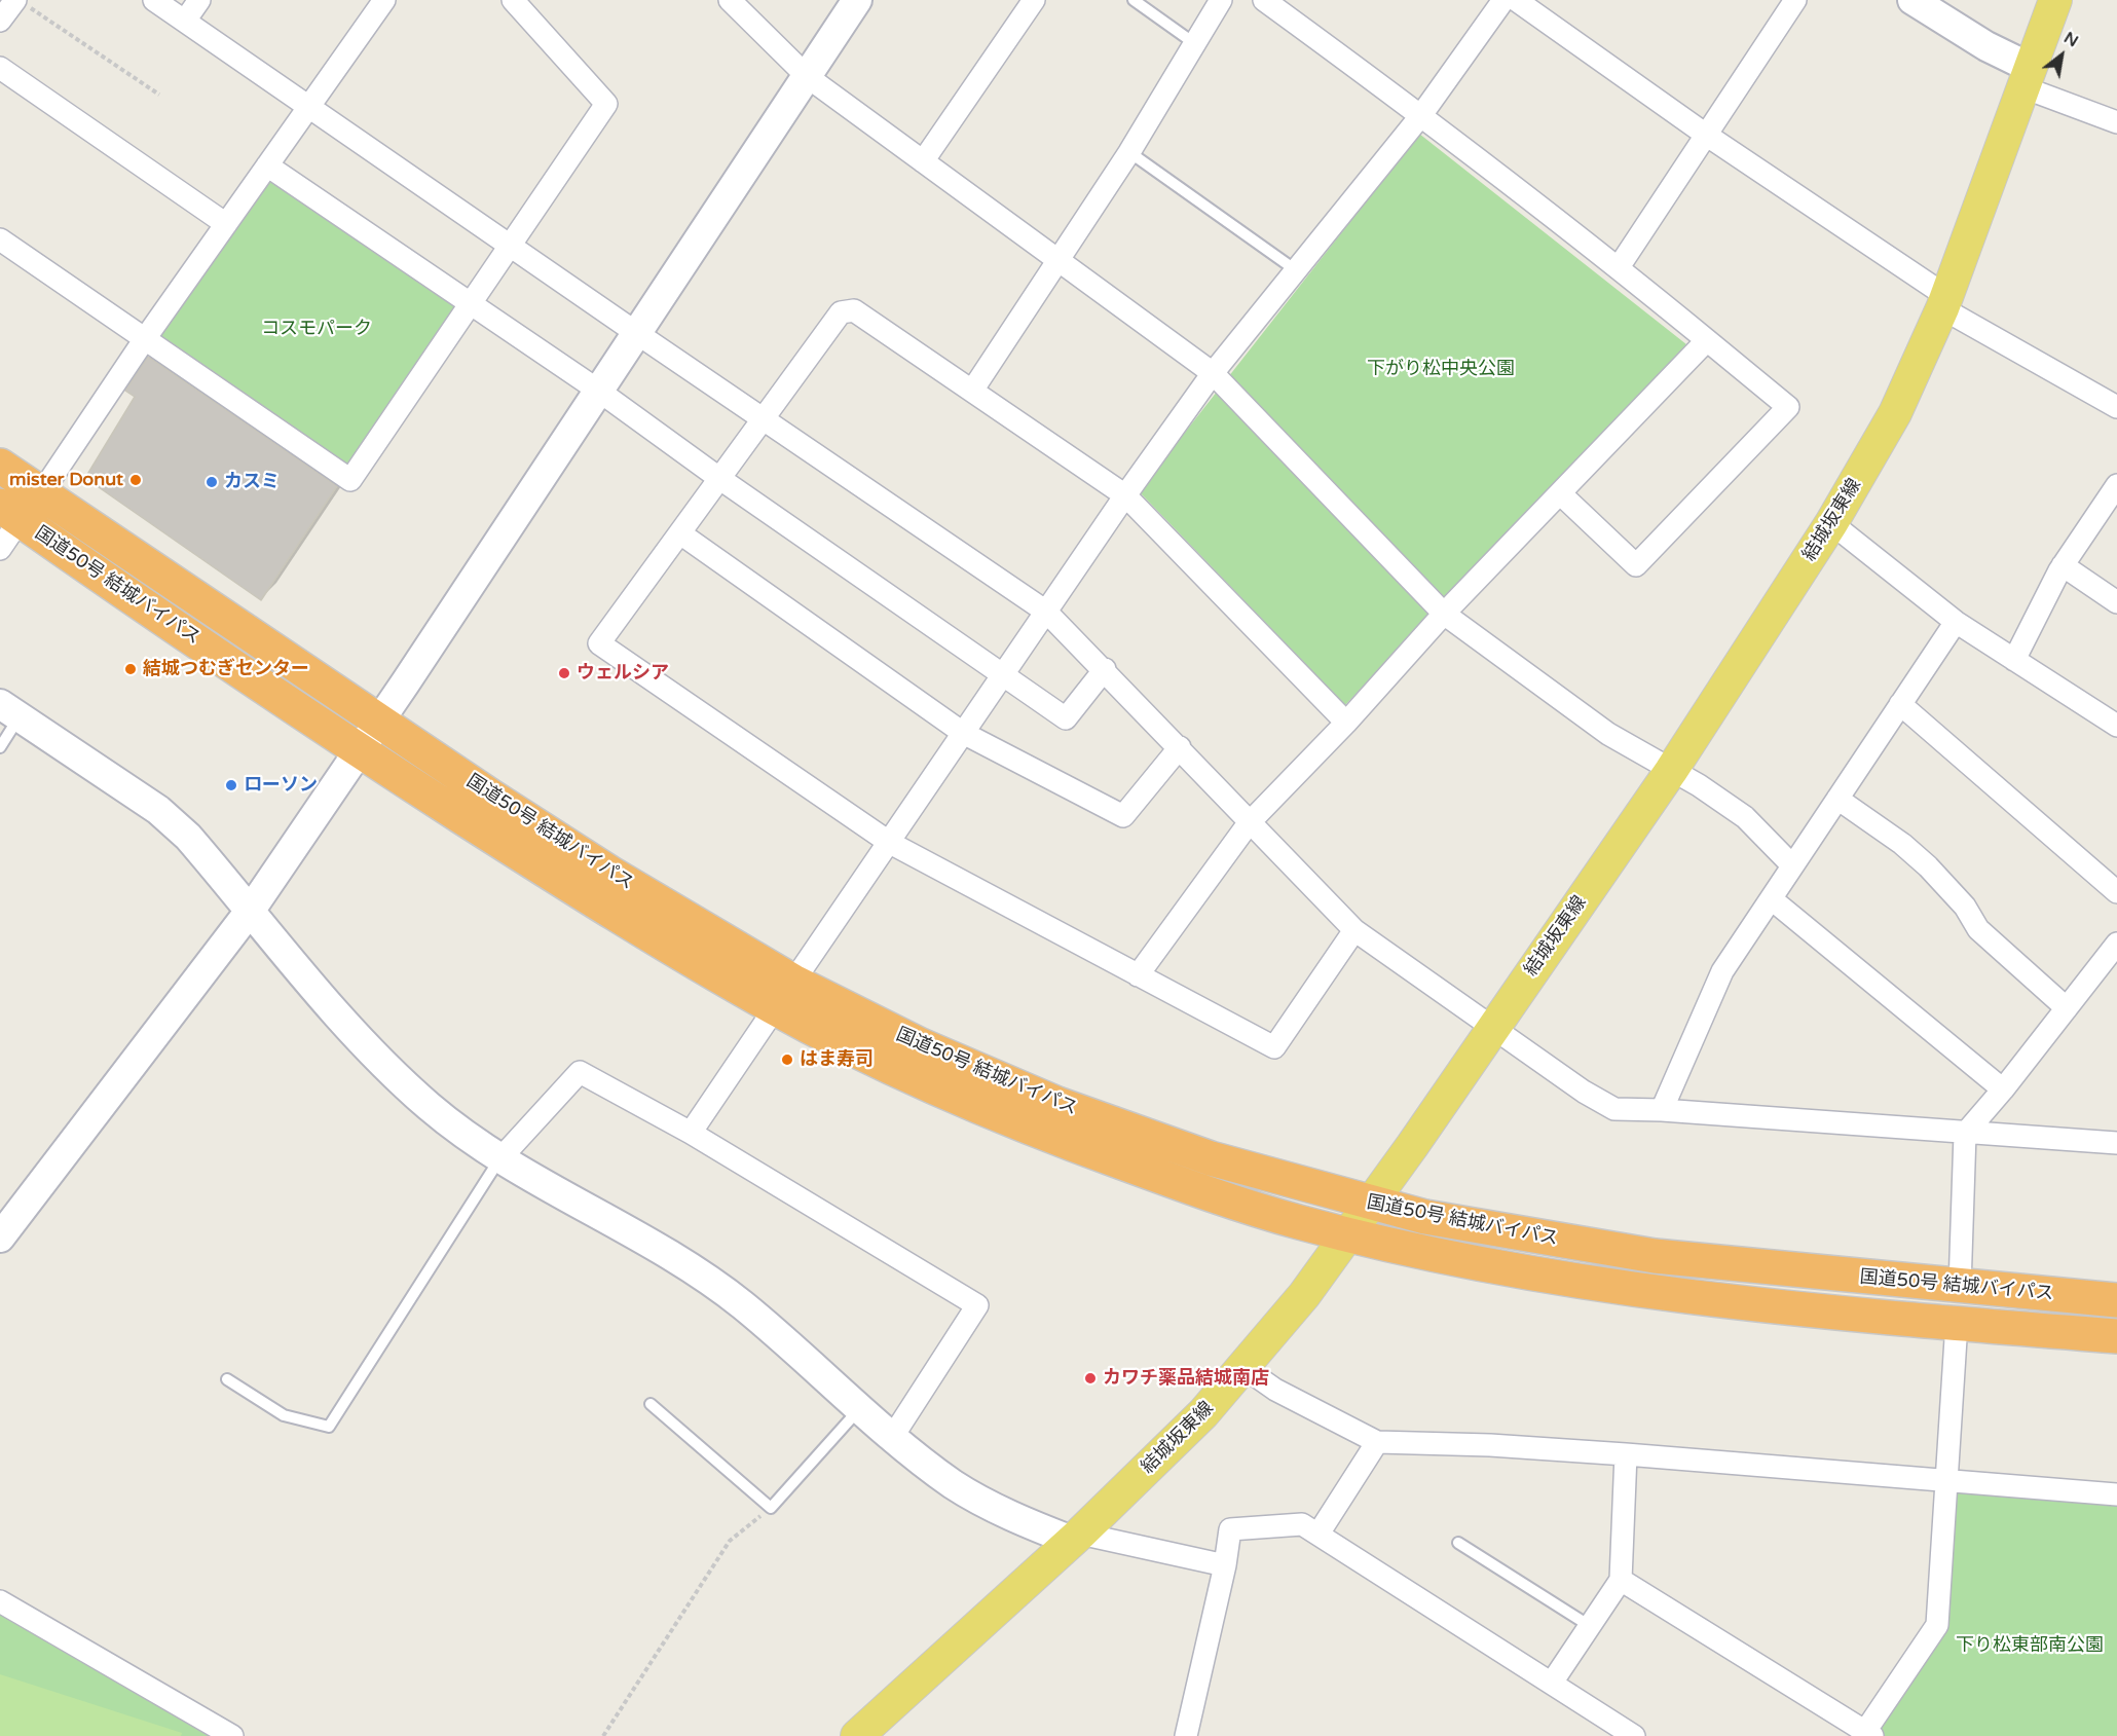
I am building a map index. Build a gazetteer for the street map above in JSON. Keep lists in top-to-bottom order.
{
  "streets": {
    "highway": ["国道50号 結城バイパス"],
    "main road": ["結城坂東線"]
  },
  "crossings": [
    ["結城坂東線", "国道50号 結城バイパス"]
  ],
  "parks": ["コスモパーク", "下がり松中央公園", "下り松東部南公園"],
  "places": [
    "mister Donut",
    "カスミ",
    "結城つむぎセンター",
    "ウェルシア",
    "ローソン",
    "はま寿司",
    "カワチ薬品結城南店"
  ],
  "north": "top right"
}
